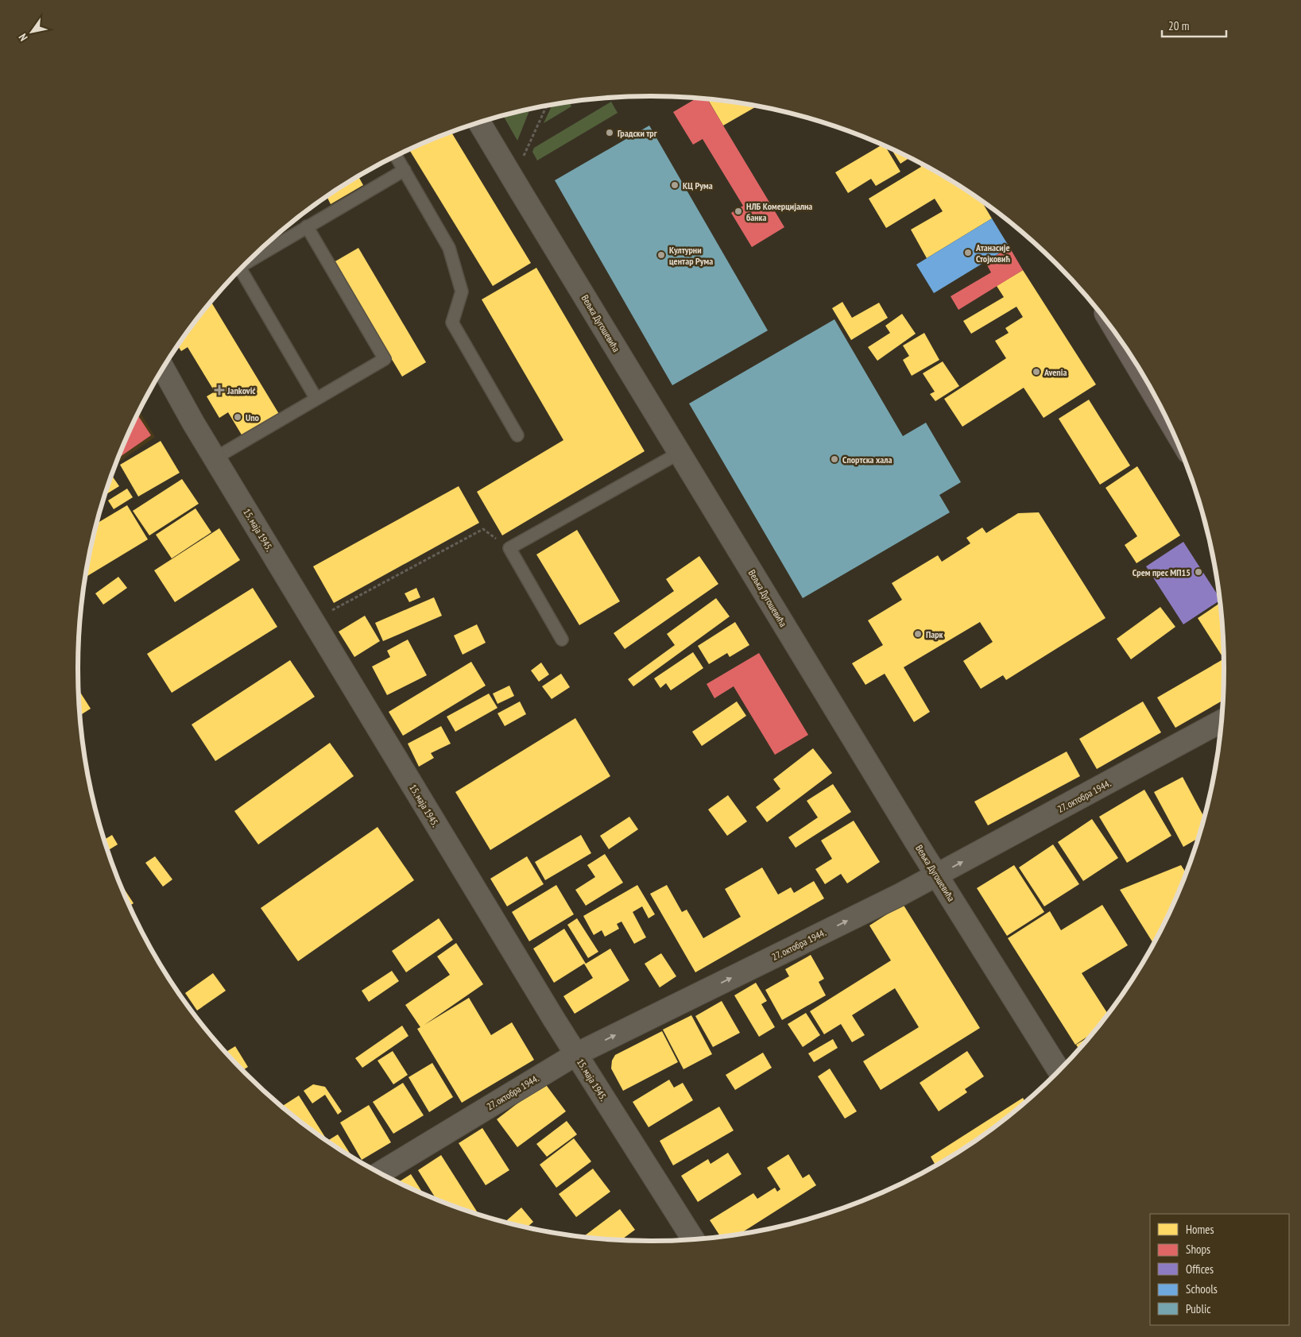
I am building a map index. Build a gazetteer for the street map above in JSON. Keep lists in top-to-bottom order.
{
  "streets": {
    "street": ["Вељка Дугошевића", "15. маја 1945.", "27. октобра 1944."]
  },
  "crossings": [
    ["Вељка Дугошевића", "27. октобра 1944."],
    ["15. маја 1945.", "27. октобра 1944."]
  ],
  "one_way": ["27. октобра 1944."],
  "places": {
    "other": [
      "Градски трг",
      "КЦ Рума",
      "НЛБ Комерцијална банка",
      "Атанасије Стојковић",
      "Културни центар Рума",
      "Avenia",
      "Uno",
      "Спортска хала",
      "Срем прес МП15",
      "Парк"
    ],
    "health": ["Janković"]
  },
  "legend": [
    "Homes",
    "Shops",
    "Offices",
    "Schools",
    "Public"
  ],
  "scale_bar": "20 m",
  "north": "bottom left"
}
